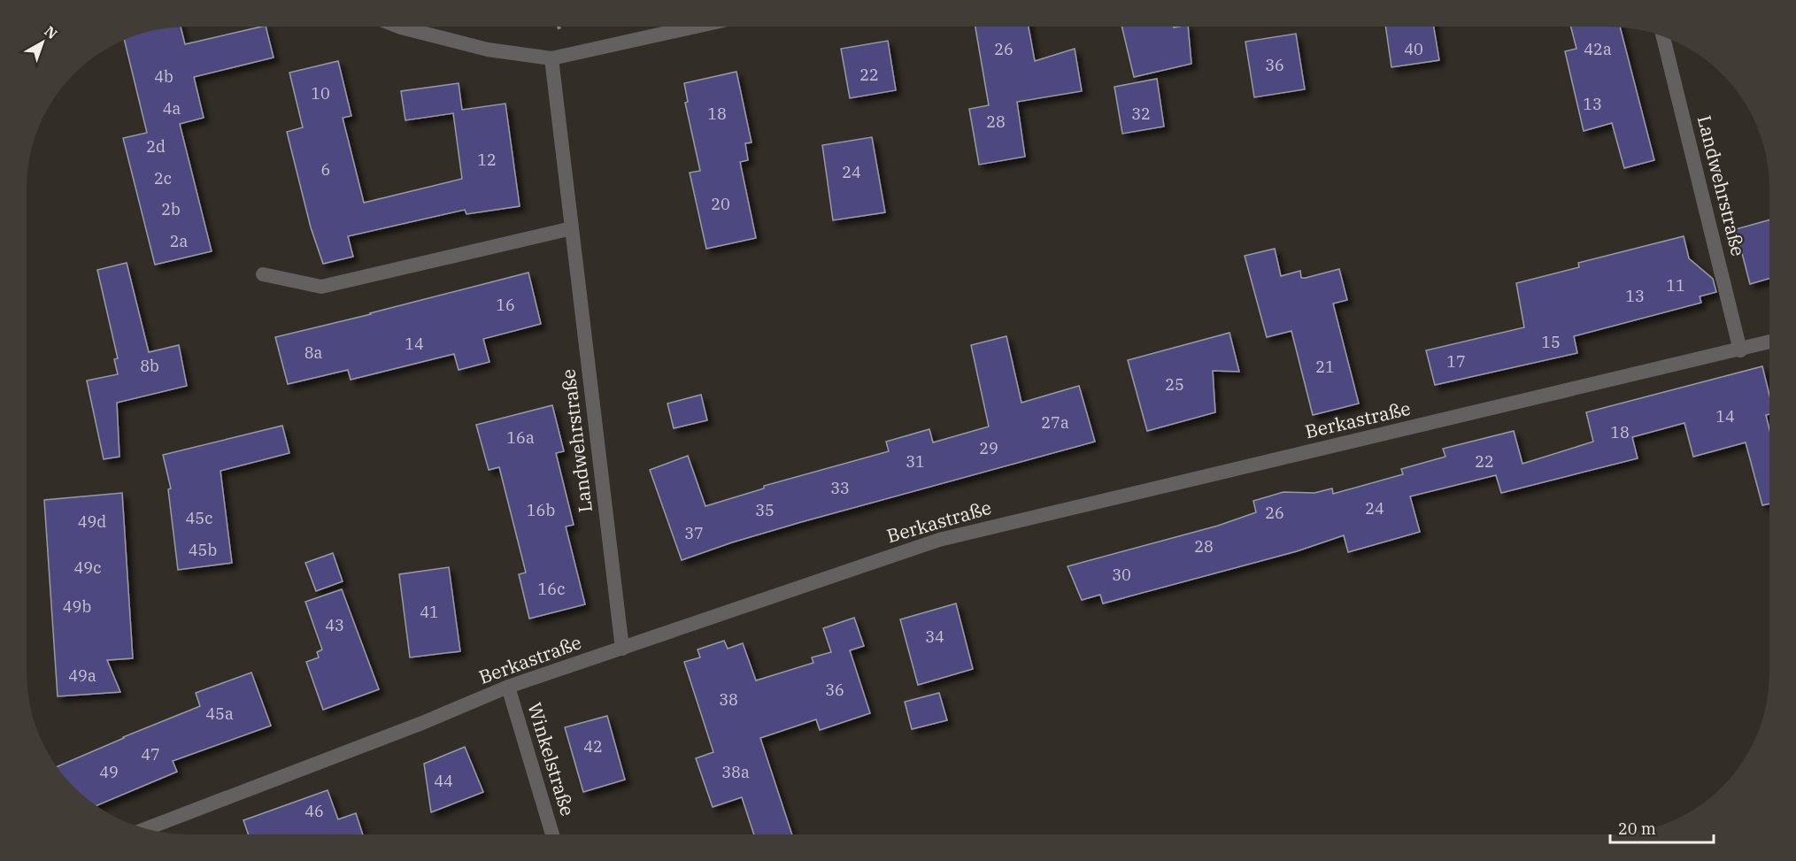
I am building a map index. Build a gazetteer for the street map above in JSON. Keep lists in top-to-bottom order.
{
  "streets": {
    "street": ["Landwehrstraße", "Berkastraße", "Winkelstraße"]
  },
  "crossings": [
    ["Landwehrstraße", "Berkastraße"],
    ["Berkastraße", "Winkelstraße"]
  ],
  "house_numbers": [
    "26",
    "40",
    "42a",
    "36",
    "22",
    "4b",
    "10",
    "13",
    "4a",
    "18",
    "32",
    "28",
    "2d",
    "12",
    "6",
    "24",
    "2c",
    "20",
    "2b",
    "2a",
    "11",
    "13",
    "16",
    "15",
    "14",
    "8a",
    "17",
    "8b",
    "21",
    "25",
    "14",
    "27a",
    "18",
    "16a",
    "29",
    "31",
    "22",
    "33",
    "24",
    "16b",
    "35",
    "26",
    "45c",
    "49d",
    "37",
    "28",
    "45b",
    "49c",
    "30",
    "16c",
    "49b",
    "41",
    "43",
    "34",
    "49a",
    "36",
    "38",
    "45a",
    "42",
    "47",
    "49",
    "38a",
    "44",
    "46"
  ],
  "scale_bar": "20 m",
  "north": "top right"
}
